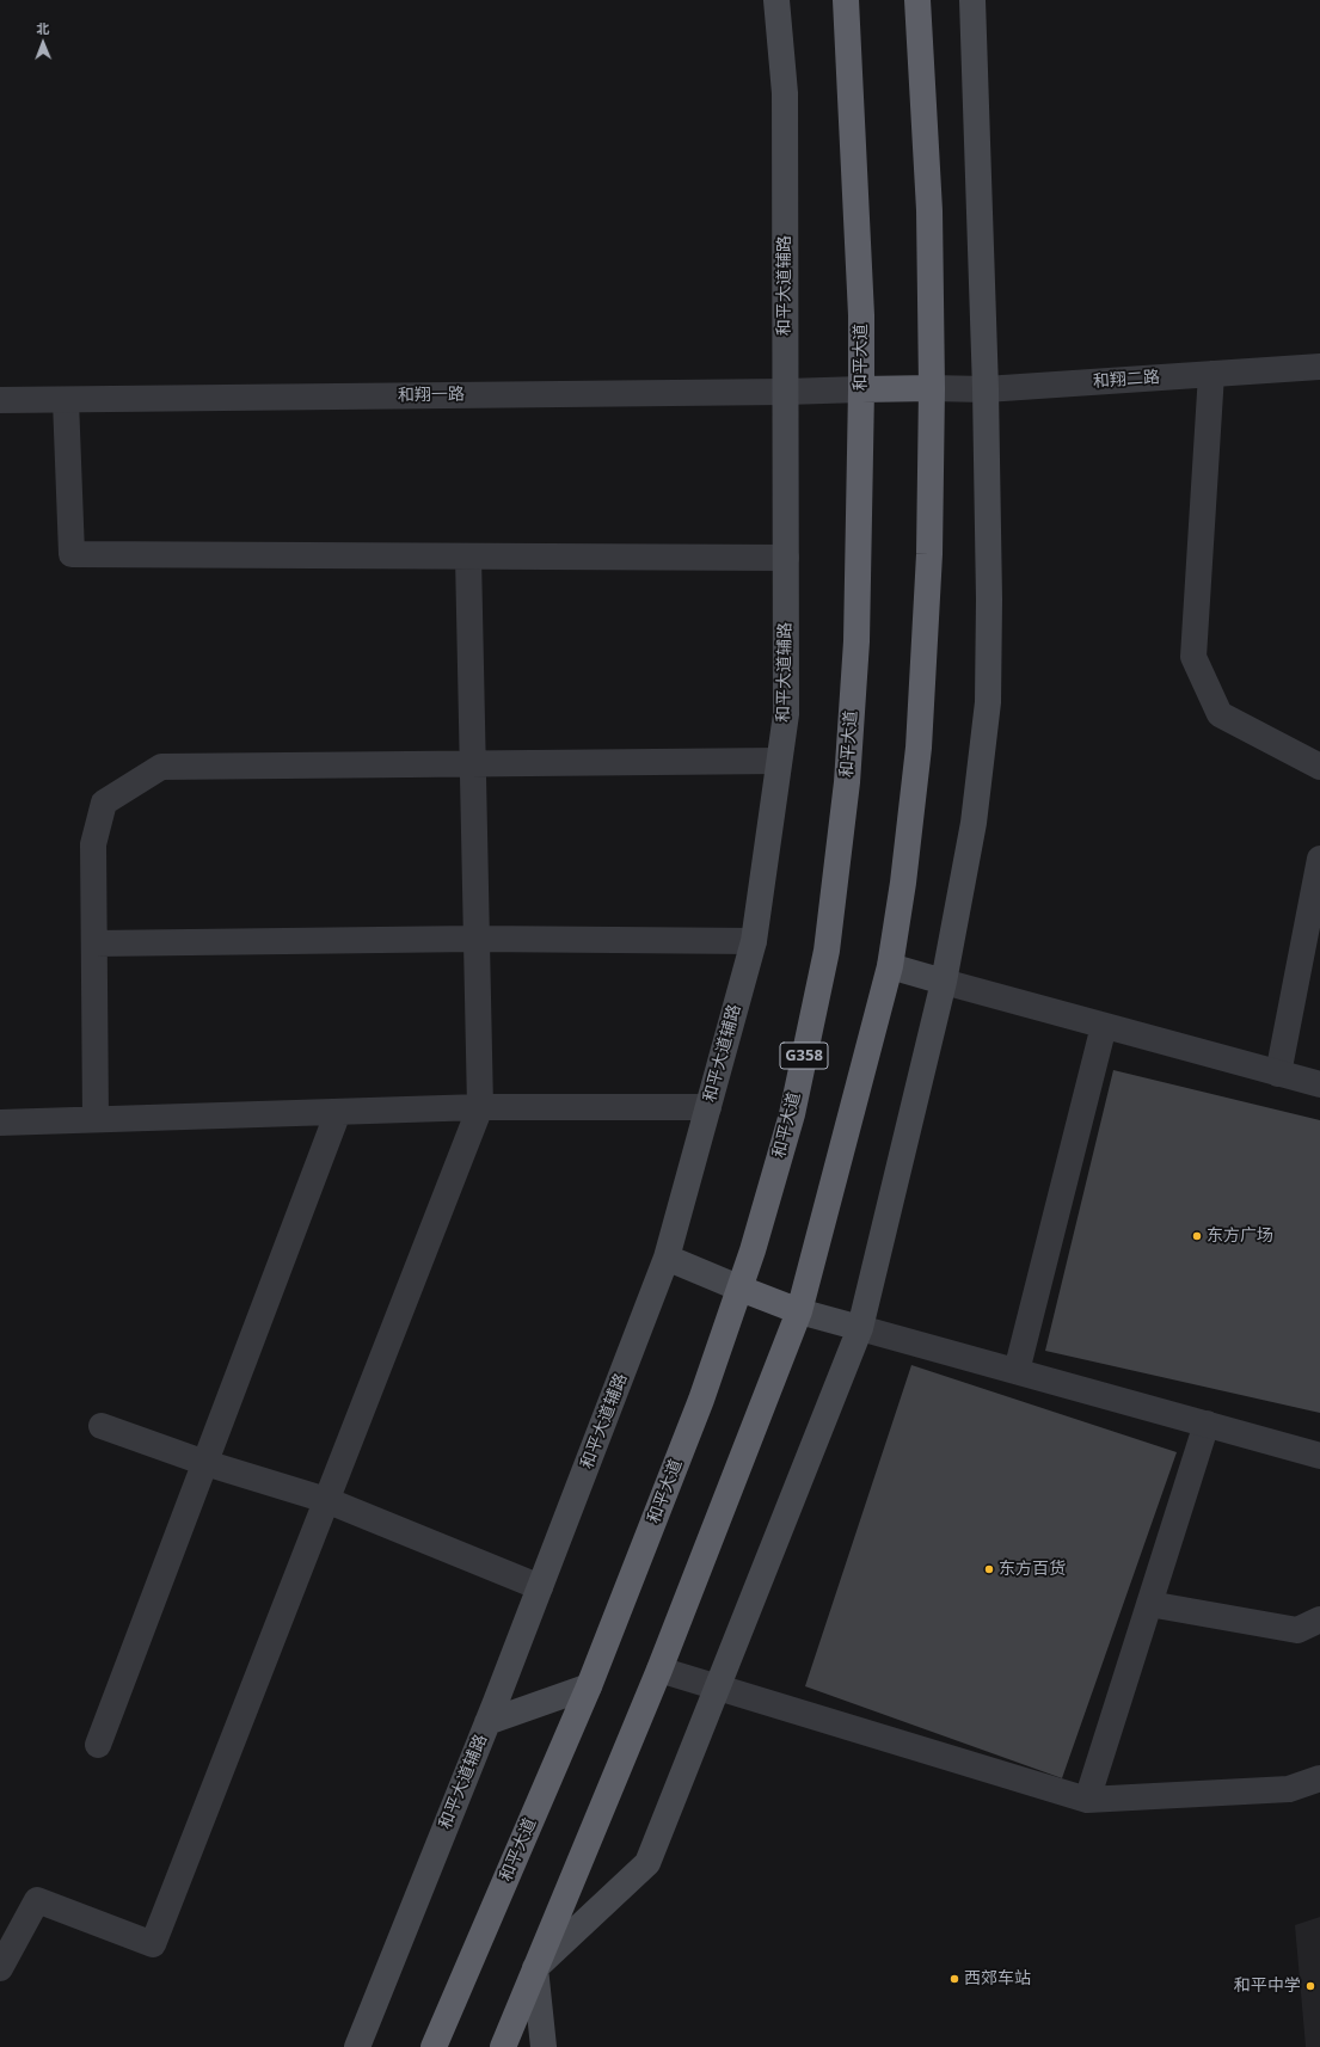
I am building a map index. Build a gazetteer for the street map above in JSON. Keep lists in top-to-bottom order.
{
  "streets": {
    "highway": ["和平大道", "G358"],
    "main road": ["和平大道辅路"],
    "street": ["和翔二路", "和翔一路"]
  },
  "crossings": [
    ["和平大道辅路", "和翔一路"],
    ["和平大道", "和翔一路"]
  ],
  "places": [
    "东方广场",
    "东方百货",
    "西郊车站",
    "和平中学"
  ],
  "north": "top"
}
